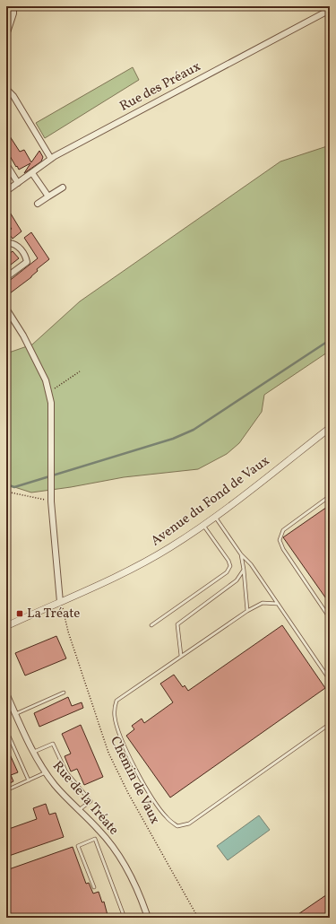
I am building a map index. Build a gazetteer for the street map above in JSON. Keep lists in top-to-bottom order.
{
  "streets": {
    "street": ["Rue des Préaux", "Avenue du Fond de Vaux", "Rue de la Tréate"],
    "path": ["Chemin de Vaux"]
  },
  "crossings": [
    ["Avenue du Fond de Vaux", "Chemin de Vaux"]
  ],
  "places": {
    "transit": ["La Tréate"]
  }
}
